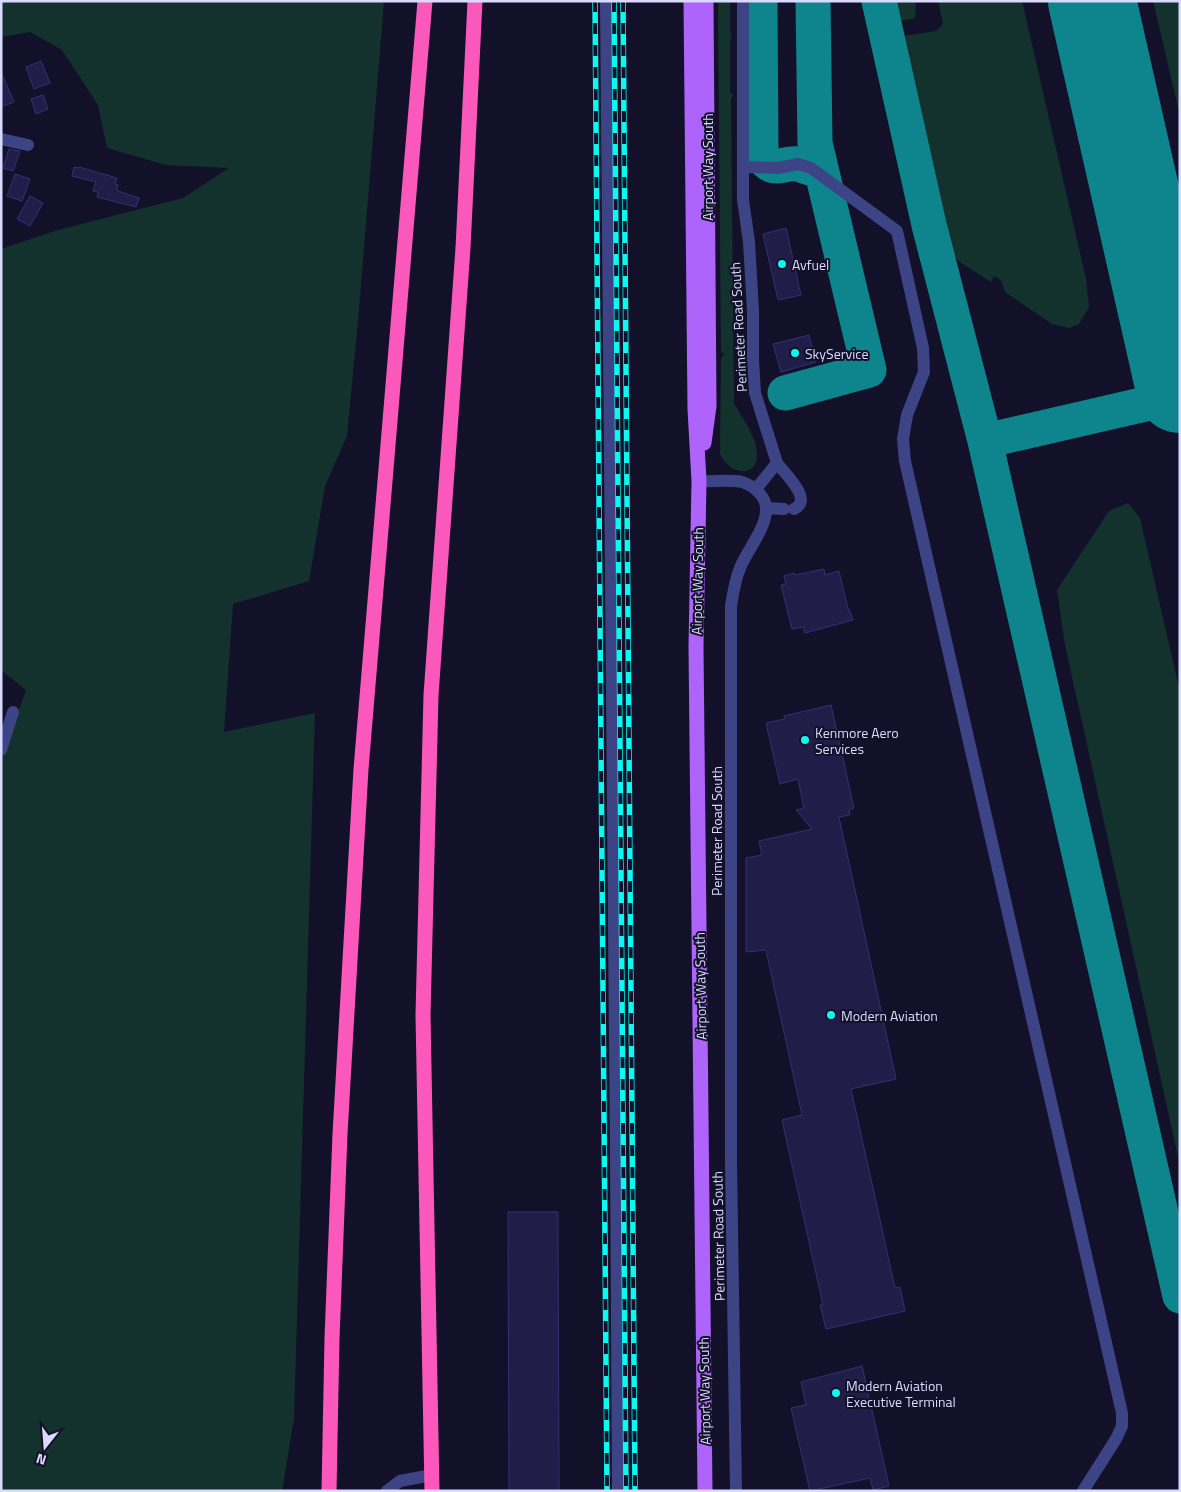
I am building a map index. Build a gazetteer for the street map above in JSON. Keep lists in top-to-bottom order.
{
  "streets": {
    "main road": ["Airport Way South"],
    "street": ["Perimeter Road South"]
  },
  "places": [
    "Avfuel",
    "SkyService",
    "Kenmore Aero Services",
    "Modern Aviation",
    "Modern Aviation Executive Terminal"
  ],
  "north": "bottom"
}
